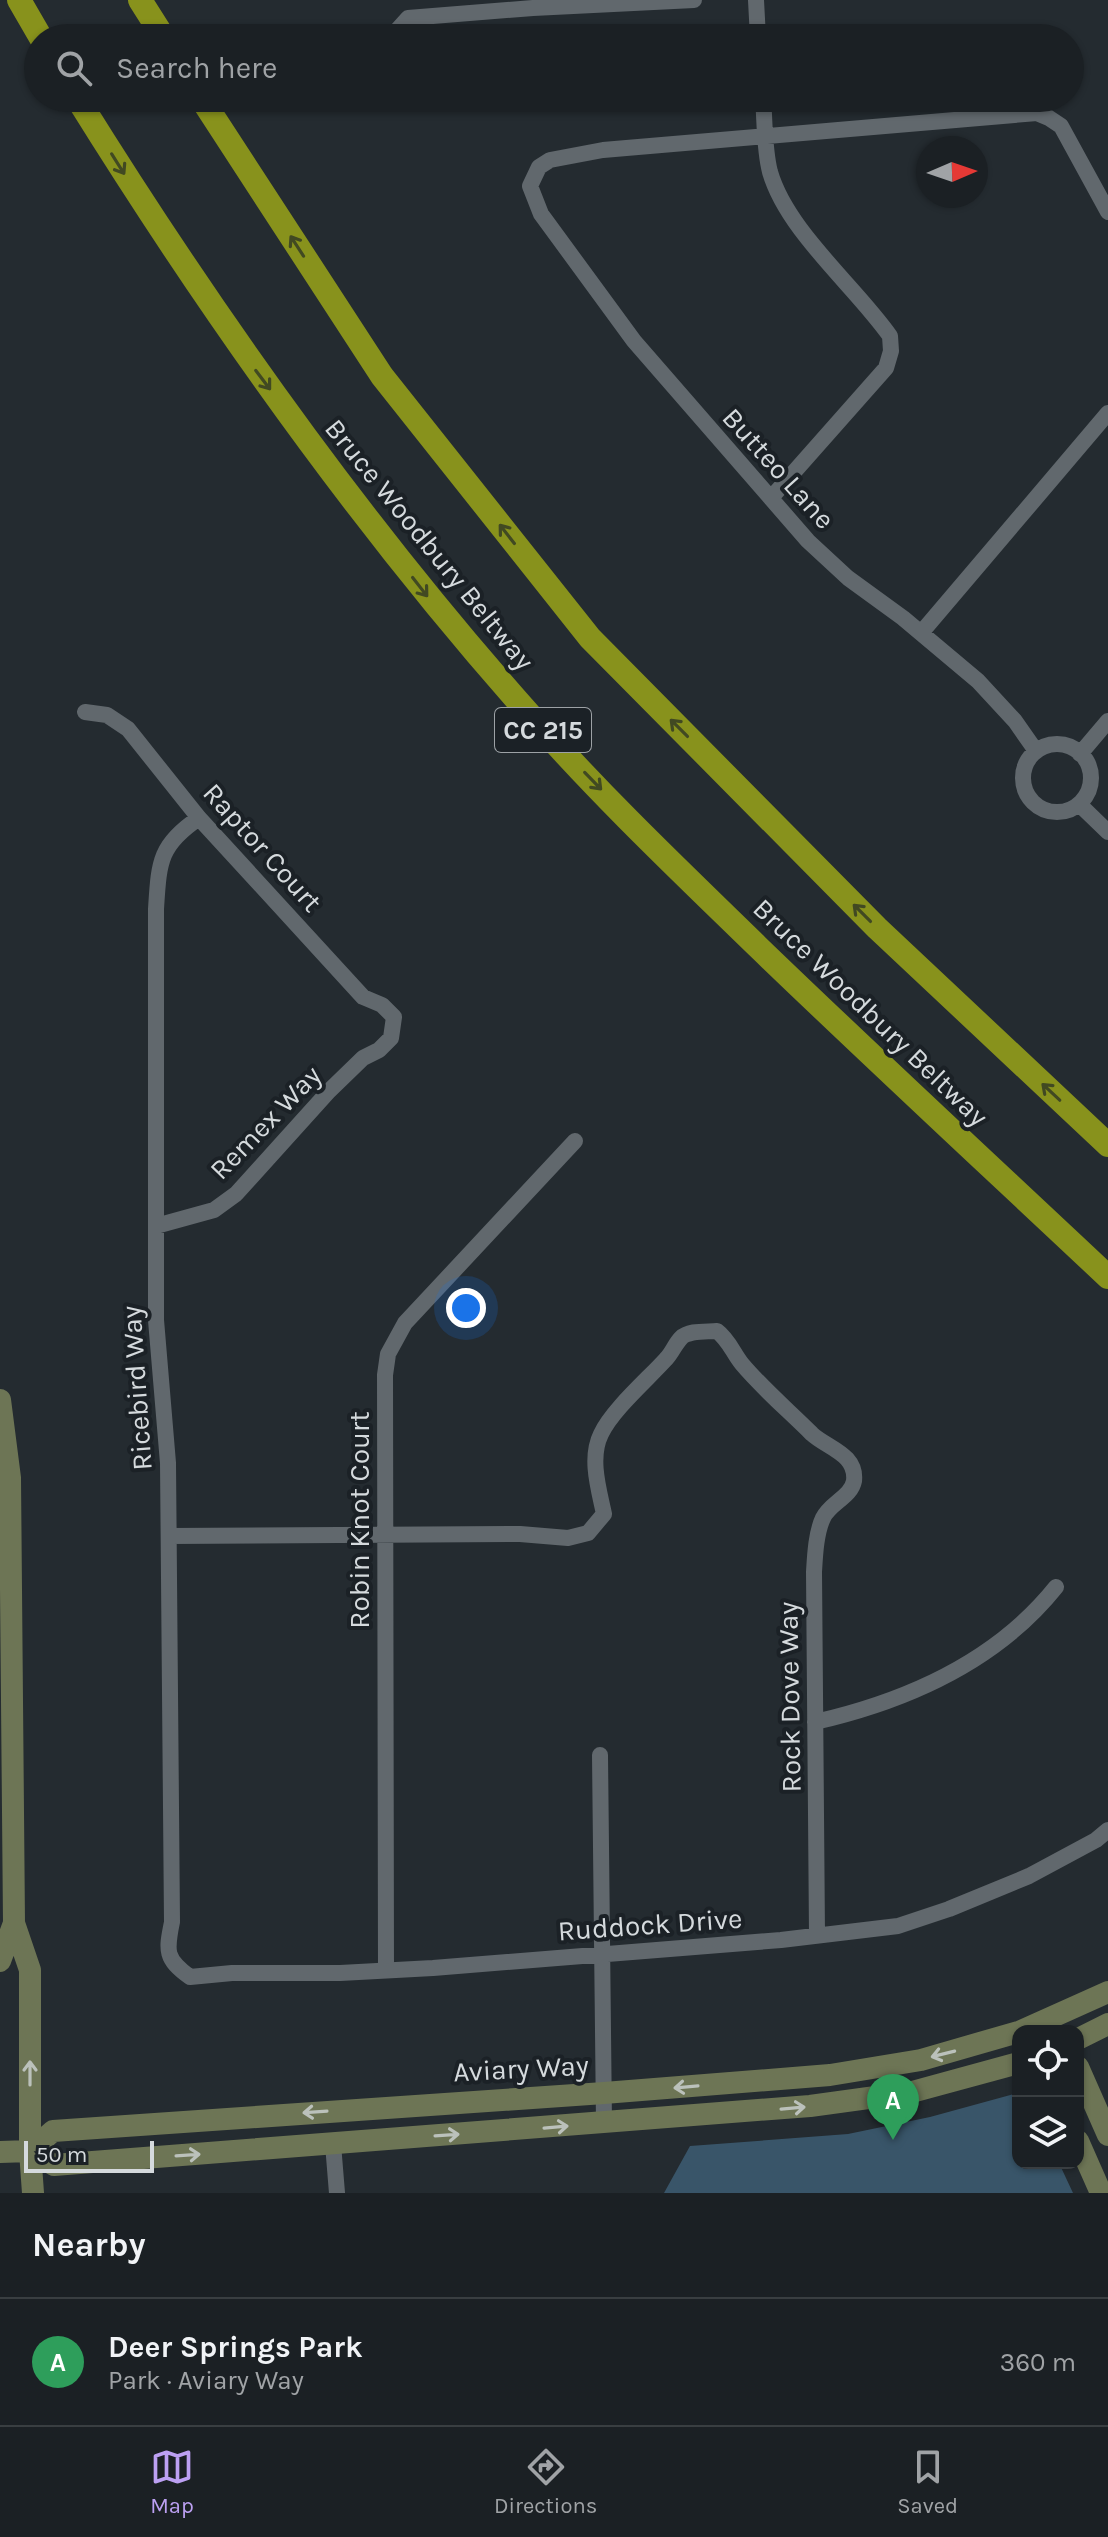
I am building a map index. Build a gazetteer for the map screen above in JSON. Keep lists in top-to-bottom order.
{
  "streets": {
    "highway": ["Bruce Woodbury Beltway", "CC 215"],
    "main road": ["Aviary Way"],
    "street": [
      "Butteo Lane",
      "Raptor Court",
      "Remex Way",
      "Ricebird Way",
      "Robin Knot Court",
      "Rock Dove Way",
      "Ruddock Drive"
    ]
  },
  "crossings": [
    ["Raptor Court", "Remex Way"],
    ["Raptor Court", "Ricebird Way"],
    ["Remex Way", "Ricebird Way"],
    ["Ricebird Way", "Ruddock Drive"],
    ["Robin Knot Court", "Rock Dove Way"],
    ["Robin Knot Court", "Ruddock Drive"],
    ["Rock Dove Way", "Ruddock Drive"]
  ],
  "scale_bar": "50 m",
  "north": "right",
  "page": {
    "search": "Search here",
    "pins": "A",
    "scale": "50 m",
    "heading": "Nearby",
    "list": [
      {
        "mark": "A",
        "name": "Deer Springs Park",
        "note": "Park · Aviary Way",
        "value": "360 m"
      }
    ],
    "nav": ["Map", "Directions", "Saved"]
  }
}
